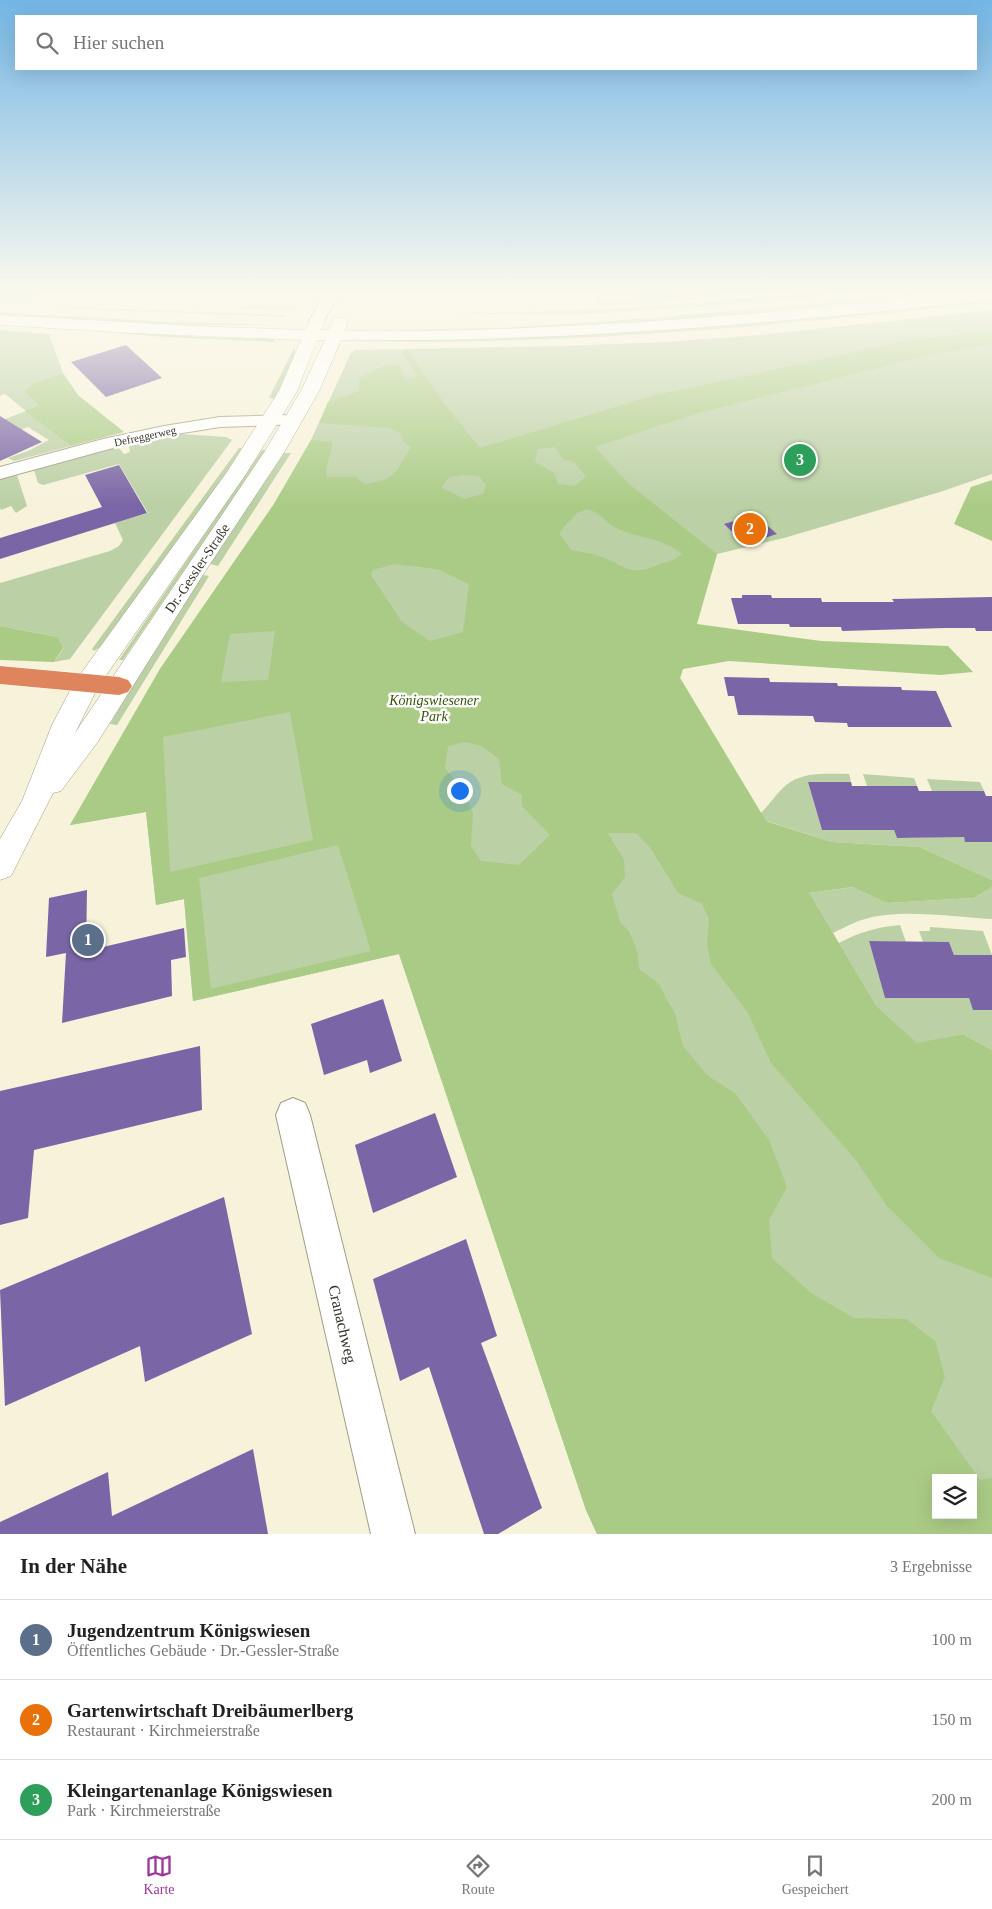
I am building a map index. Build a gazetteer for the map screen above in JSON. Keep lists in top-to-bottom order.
{
  "streets": {
    "main road": ["Dr.-Gessler-Straße"],
    "street": ["Defreggerweg", "Cranachweg"]
  },
  "crossings": [
    ["Defreggerweg", "Dr.-Gessler-Straße"]
  ],
  "parks": ["Königswiesener Park"],
  "page": {
    "search": "Hier suchen",
    "pins": ["3", "2", "1"],
    "heading": ["In der Nähe", "3 Ergebnisse"],
    "list": [
      {
        "mark": "1",
        "name": "Jugendzentrum Königswiesen",
        "note": "Öffentliches Gebäude · Dr.-Gessler-Straße",
        "value": "100 m"
      },
      {
        "mark": "2",
        "name": "Gartenwirtschaft Dreibäumerlberg",
        "note": "Restaurant · Kirchmeierstraße",
        "value": "150 m"
      },
      {
        "mark": "3",
        "name": "Kleingartenanlage Königswiesen",
        "note": "Park · Kirchmeierstraße",
        "value": "200 m"
      }
    ],
    "nav": ["Karte", "Route", "Gespeichert"]
  }
}
